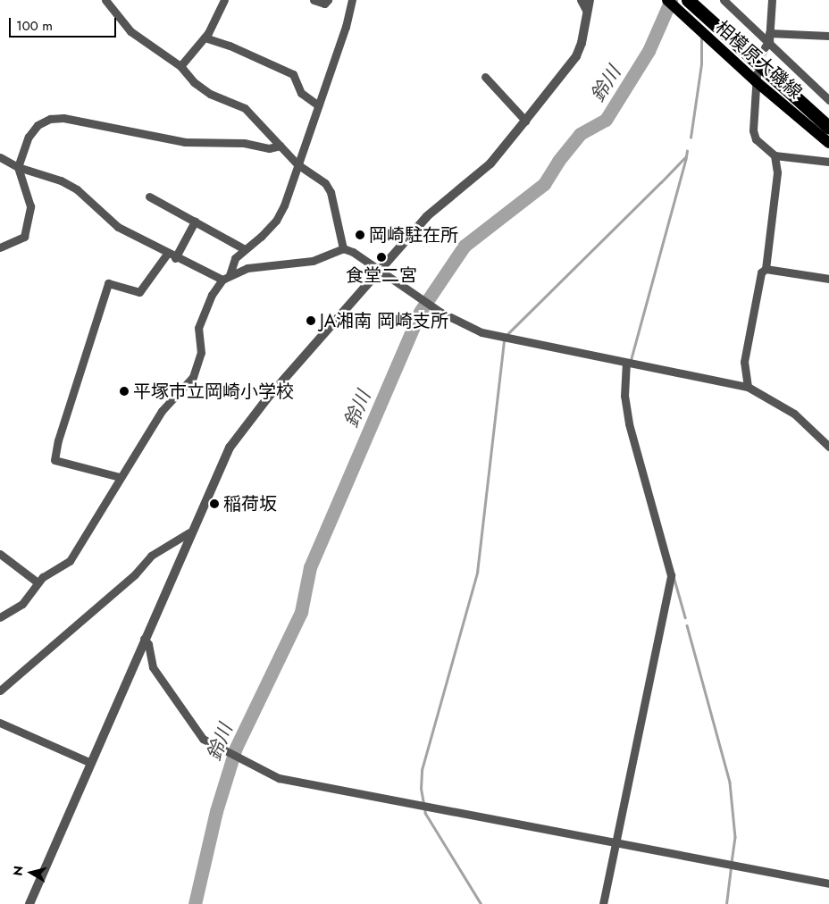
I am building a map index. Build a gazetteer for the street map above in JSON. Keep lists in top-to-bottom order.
{
  "streets": {
    "main road": ["相模原大磯線"]
  },
  "water": ["鈴川"],
  "places": [
    "岡崎駐在所",
    "食堂二宮",
    "JA湘南 岡崎支所",
    "平塚市立岡崎小学校",
    "稲荷坂"
  ],
  "scale_bar": "100 m",
  "north": "left"
}
